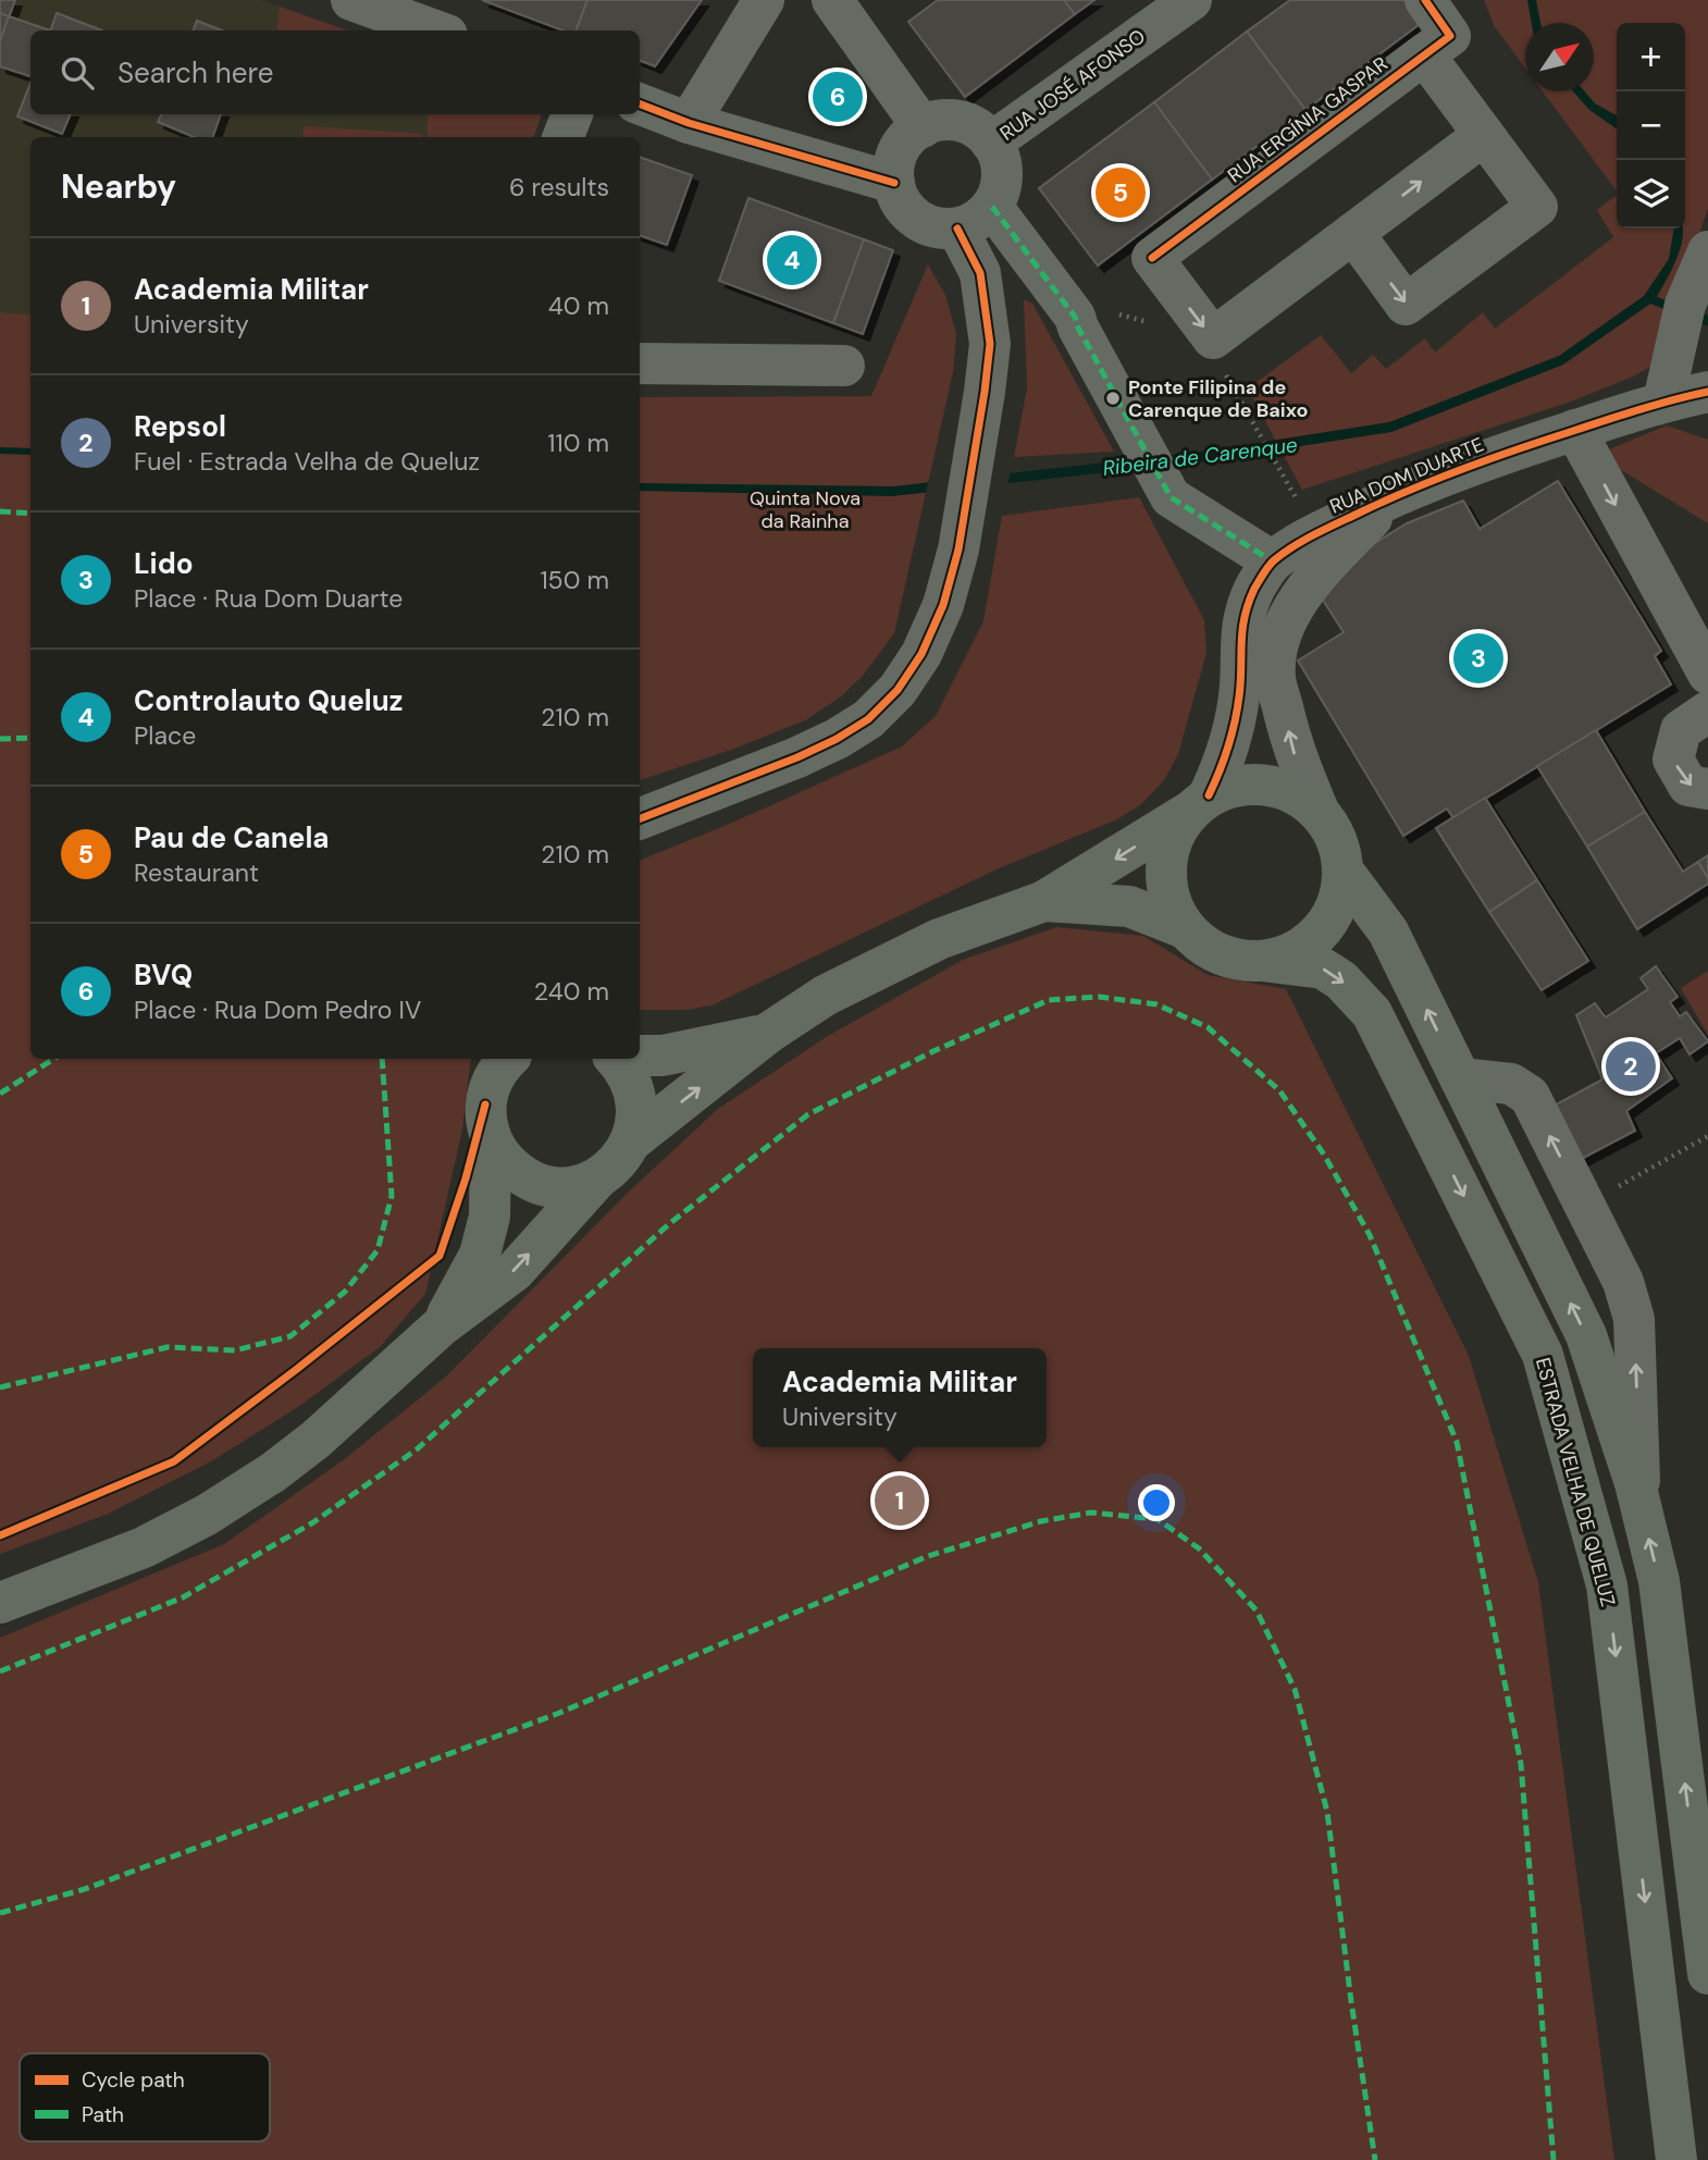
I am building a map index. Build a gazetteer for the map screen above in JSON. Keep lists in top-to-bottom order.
{
  "streets": {
    "main road": ["ESTRADA VELHA DE QUELUZ"],
    "street": ["RUA JOSÉ AFONSO", "RUA ERGÍNIA GASPAR", "RUA DOM DUARTE"]
  },
  "crossings": [
    ["RUA DOM DUARTE", "ESTRADA VELHA DE QUELUZ"]
  ],
  "water": ["Ribeira de Carenque"],
  "parks": ["Quinta Nova da Rainha"],
  "places": ["Ponte Filipina de Carenque de Baixo"],
  "legend": ["Cycle path", "Path"],
  "north": "top right",
  "page": {
    "map_buttons": ["+", "−"],
    "search": "Search here",
    "pins": [
      "6",
      "5",
      "4",
      "3",
      "2",
      "1"
    ],
    "heading": ["Nearby", "6 results"],
    "list": [
      {
        "mark": "1",
        "name": "Academia Militar",
        "note": "University",
        "value": "40 m"
      },
      {
        "mark": "2",
        "name": "Repsol",
        "note": "Fuel · Estrada Velha de Queluz",
        "value": "110 m"
      },
      {
        "mark": "3",
        "name": "Lido",
        "note": "Place · Rua Dom Duarte",
        "value": "150 m"
      },
      {
        "mark": "4",
        "name": "Controlauto Queluz",
        "note": "Place",
        "value": "210 m"
      },
      {
        "mark": "5",
        "name": "Pau de Canela",
        "note": "Restaurant",
        "value": "210 m"
      },
      {
        "mark": "6",
        "name": "BVQ",
        "note": "Place · Rua Dom Pedro IV",
        "value": "240 m"
      }
    ],
    "popup": ["Academia Militar", "University"]
  }
}
